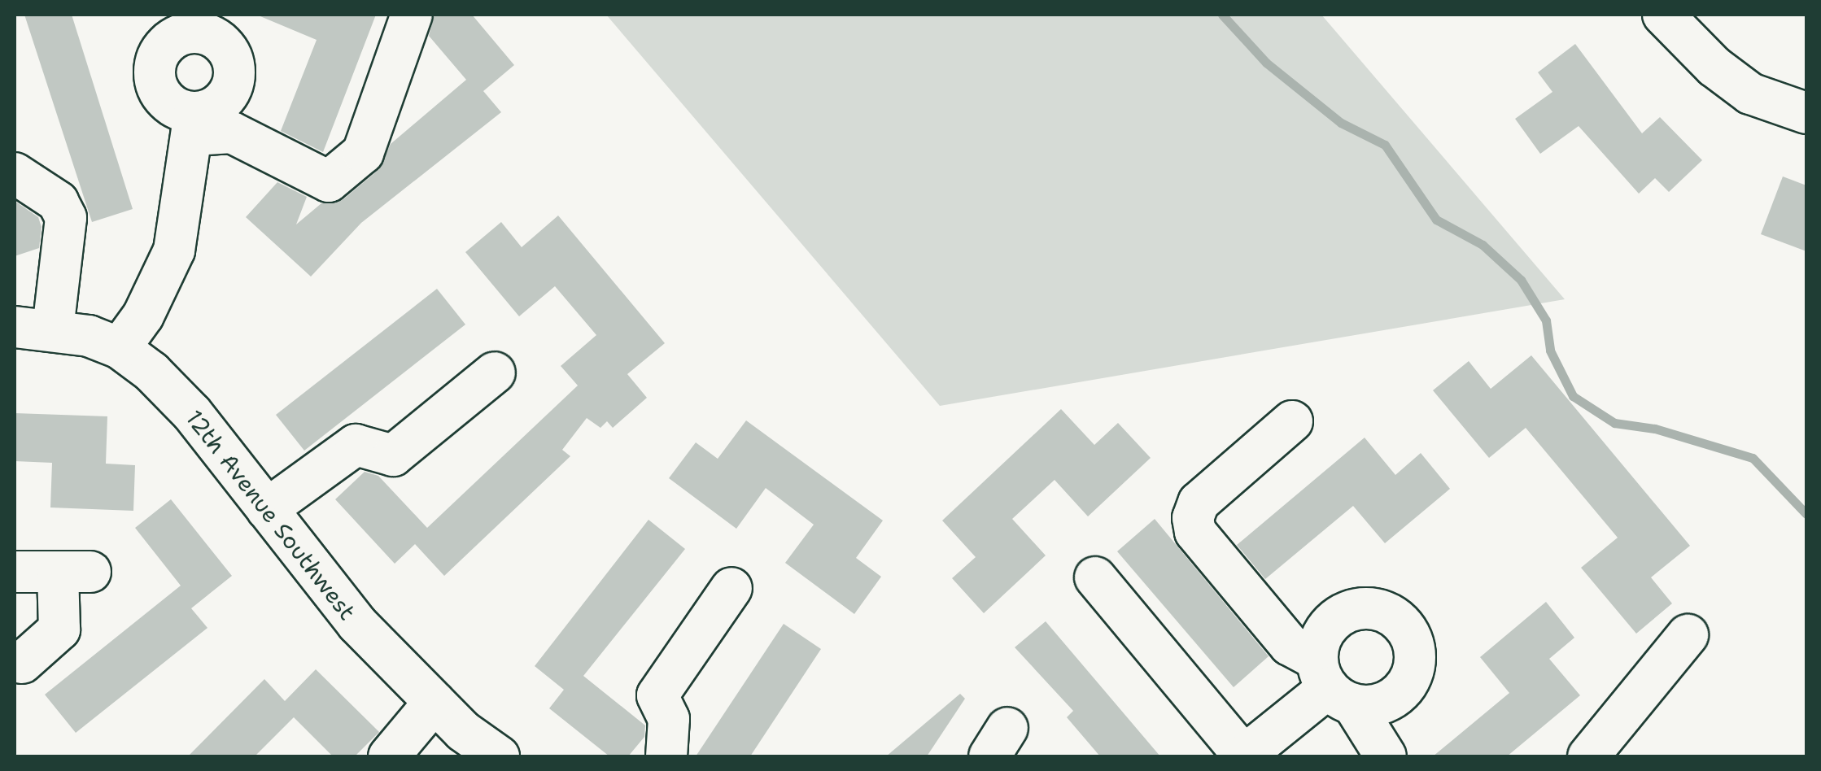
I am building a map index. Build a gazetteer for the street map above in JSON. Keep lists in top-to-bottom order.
{
  "streets": {
    "street": ["12th Avenue Southwest"]
  }
}
